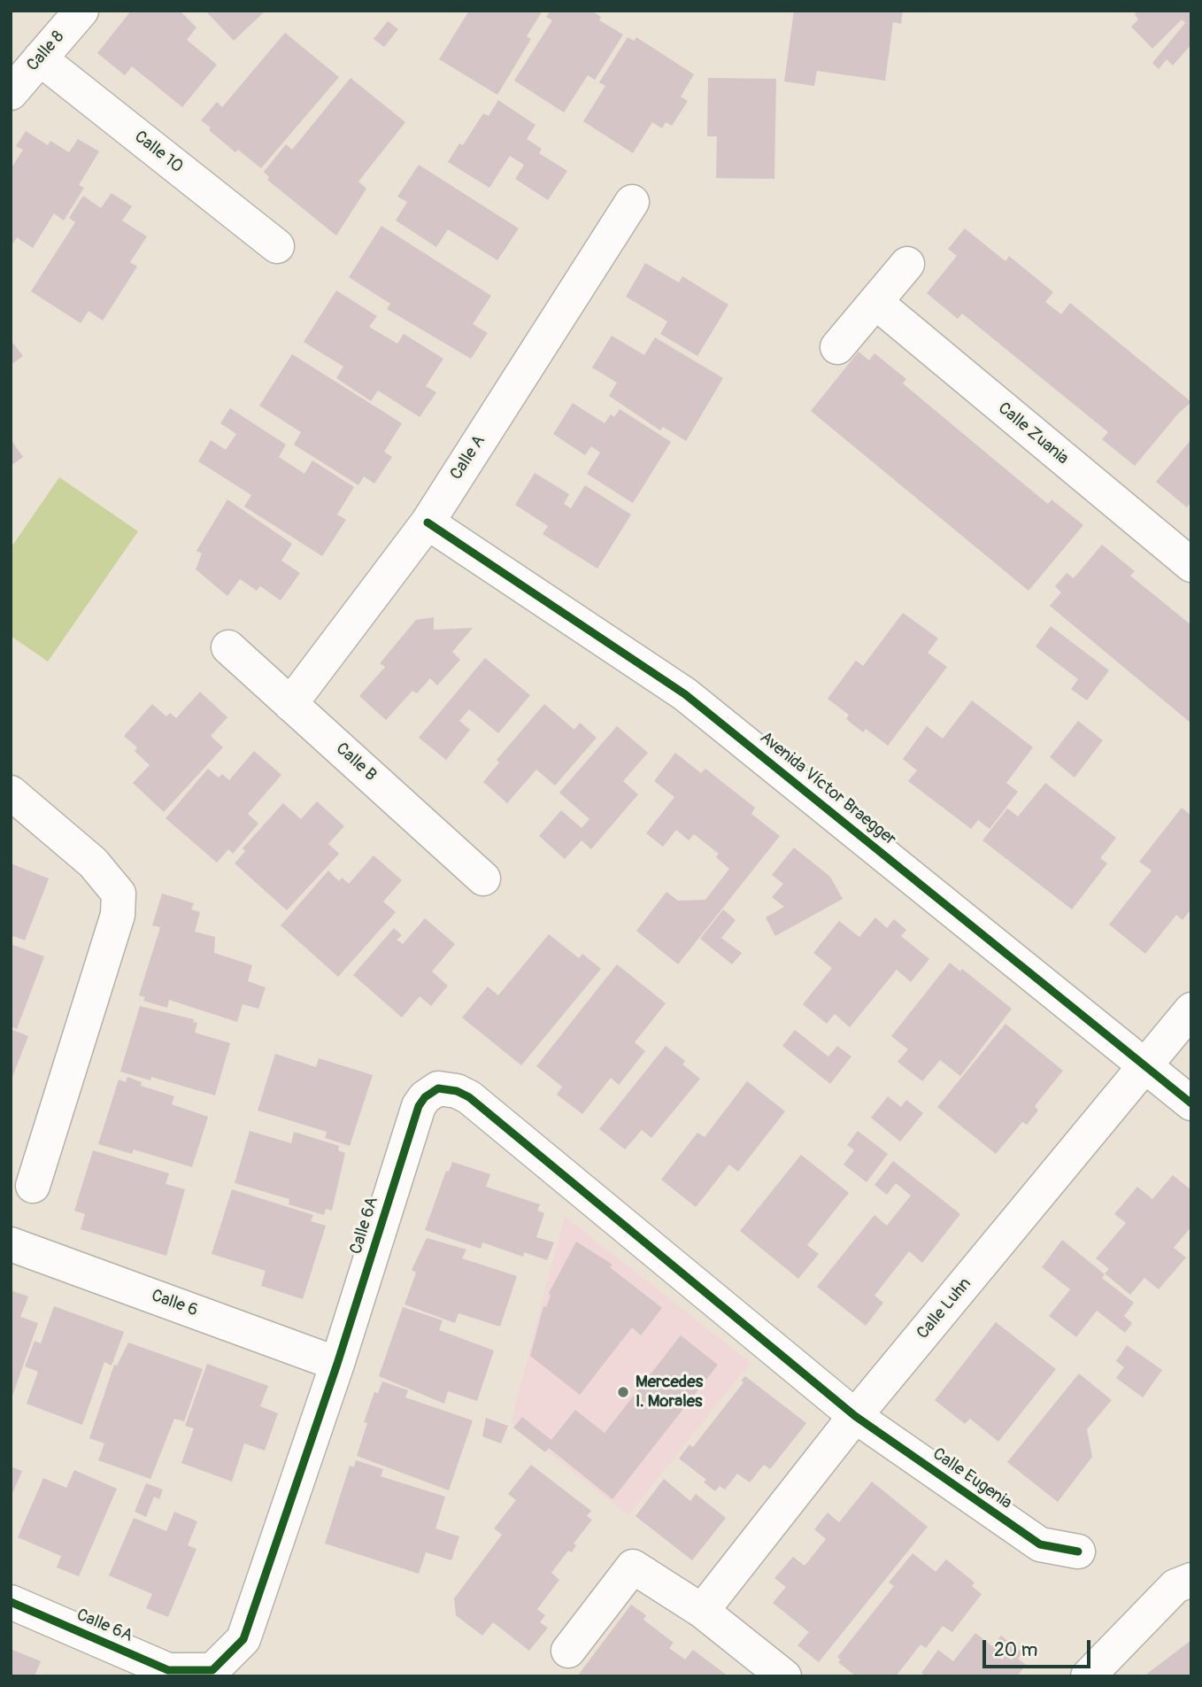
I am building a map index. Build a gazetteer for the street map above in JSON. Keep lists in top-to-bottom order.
{
  "streets": {
    "street": [
      "Calle 8",
      "Calle 10",
      "Calle Zuania",
      "Calle A",
      "Calle B",
      "Avenida Víctor Braegger",
      "Calle 6A",
      "Calle 6",
      "Calle Luhn",
      "Calle Eugenia"
    ]
  },
  "crossings": [
    ["Calle 8", "Calle 10"],
    ["Calle A", "Calle B"],
    ["Calle A", "Avenida Víctor Braegger"],
    ["Avenida Víctor Braegger", "Calle Luhn"],
    ["Calle 6A", "Calle 6"],
    ["Calle 6A", "Calle Luhn"],
    ["Calle 6A", "Calle Eugenia"],
    ["Calle Luhn", "Calle Eugenia"]
  ],
  "places": ["Mercedes I. Morales"],
  "scale_bar": "20 m"
}
